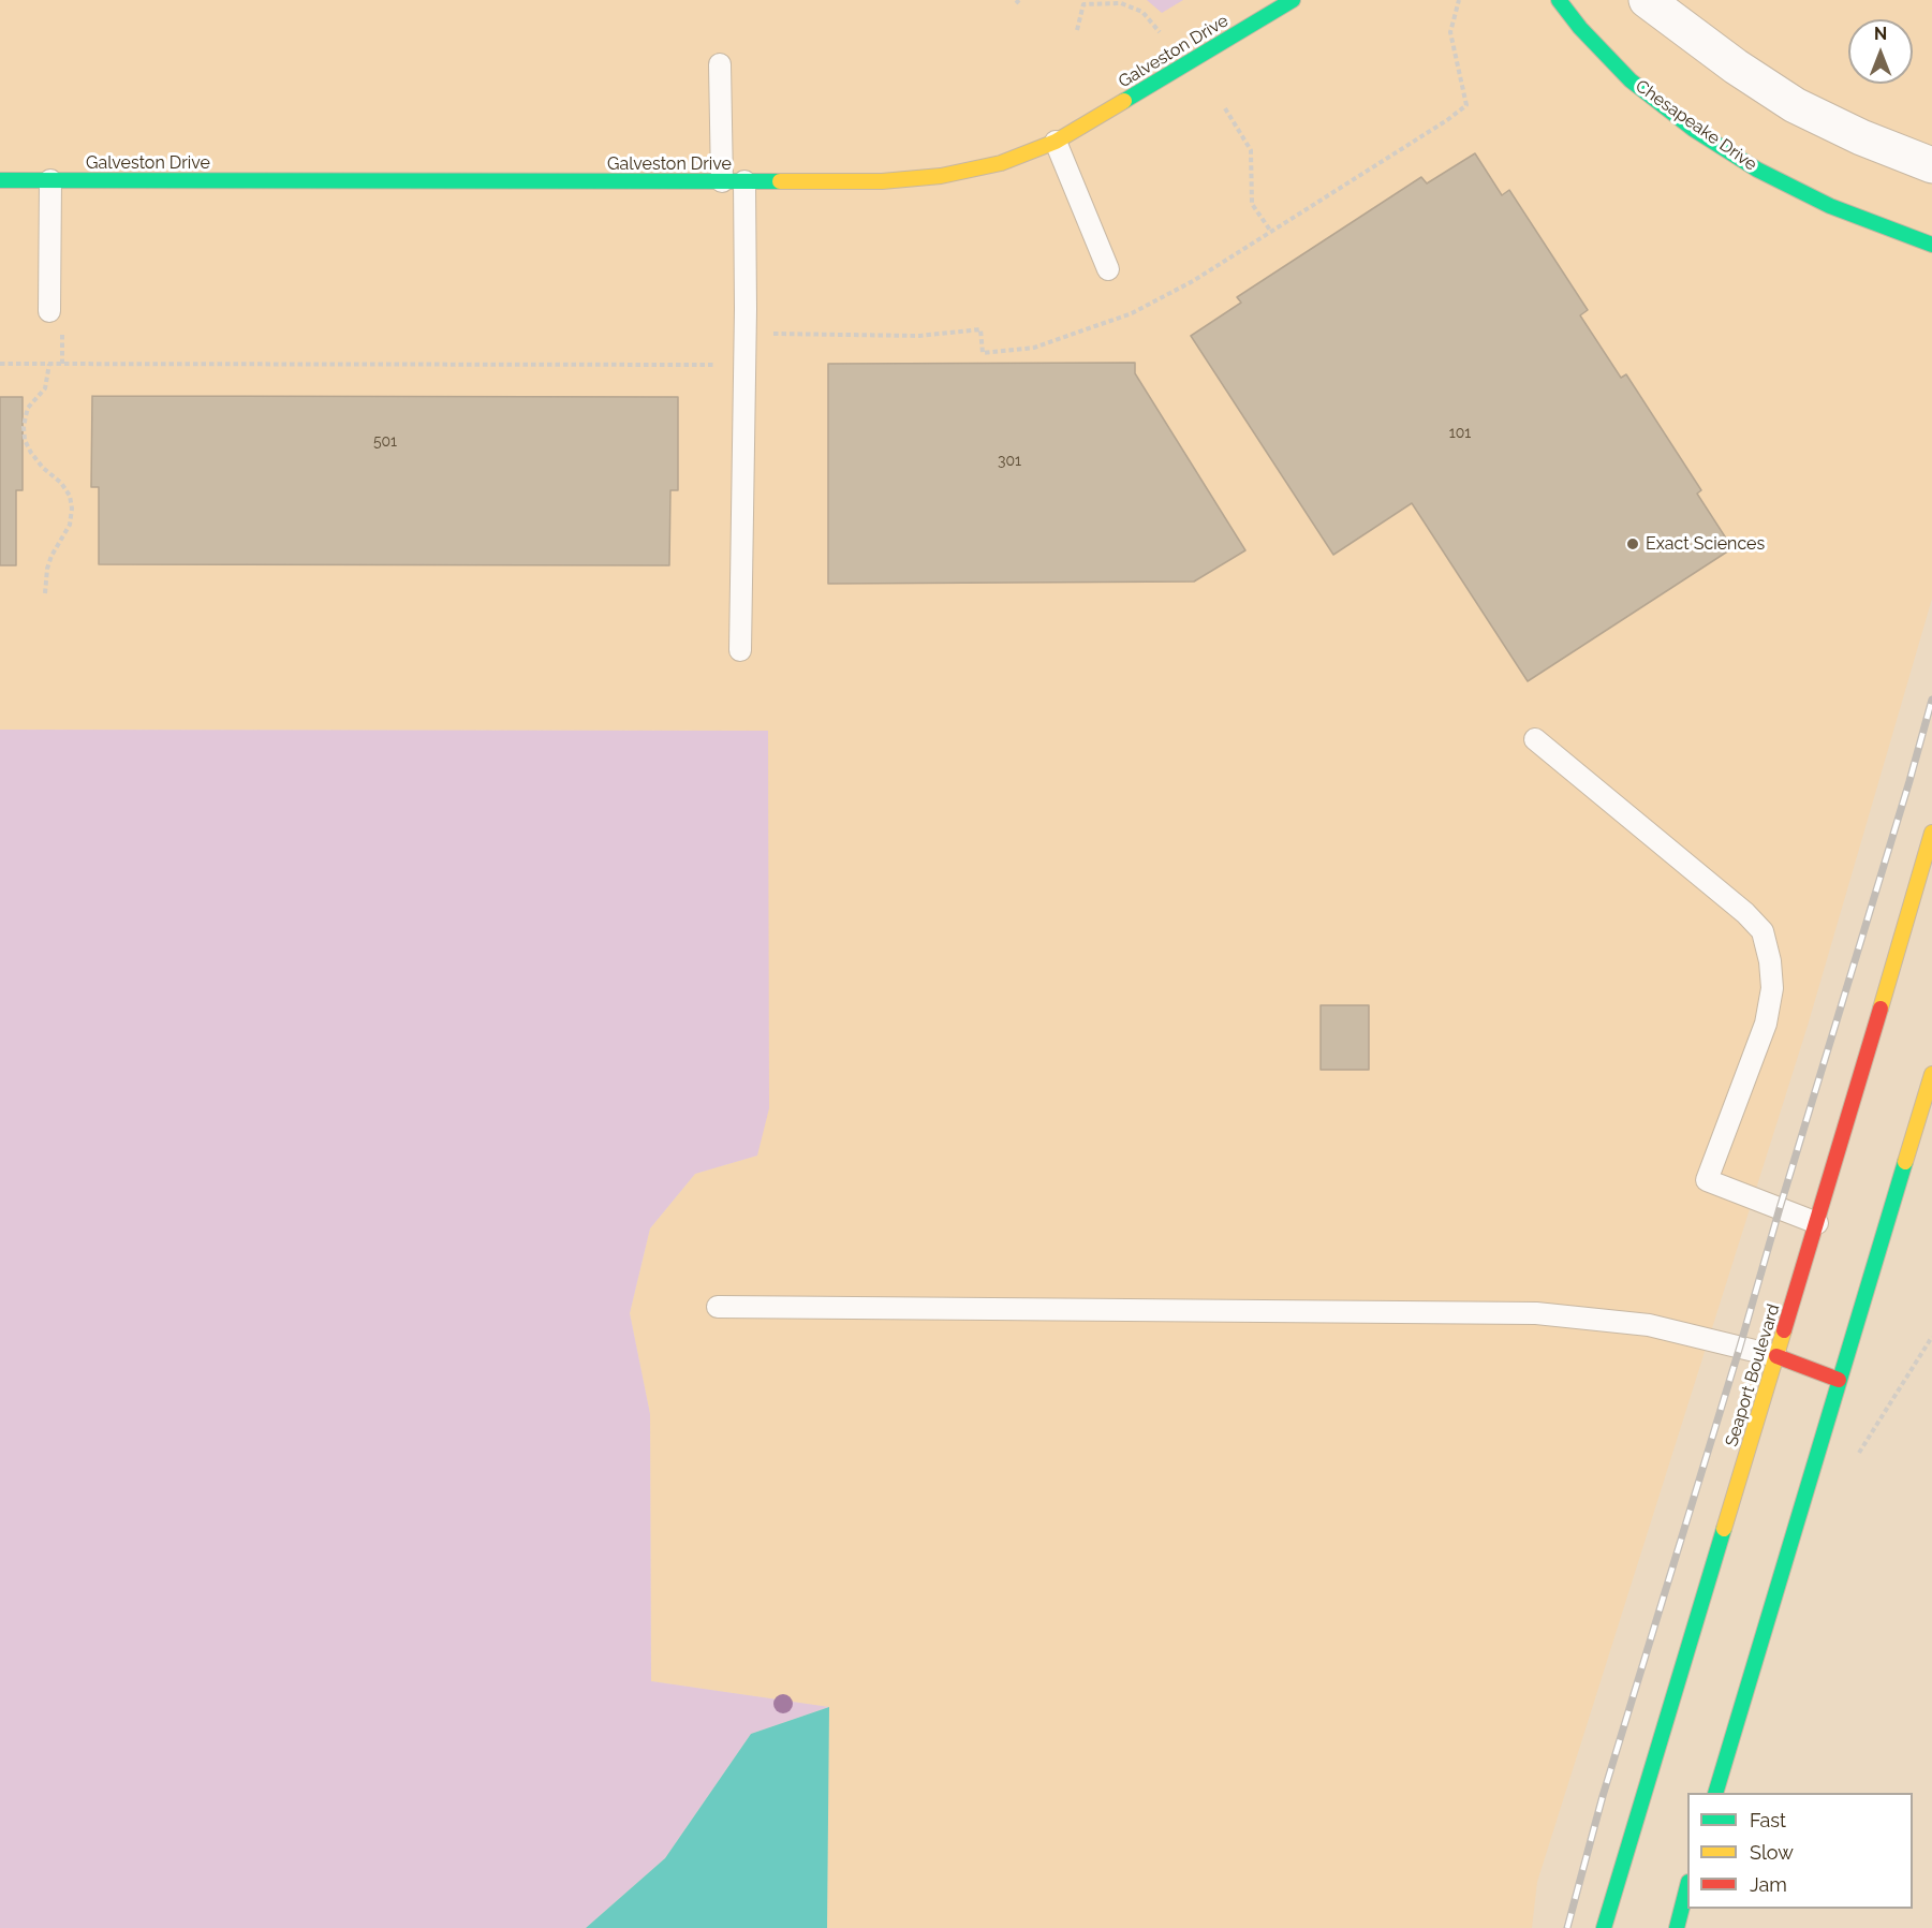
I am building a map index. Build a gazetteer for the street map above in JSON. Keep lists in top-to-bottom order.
{
  "streets": {
    "main road": ["Galveston Drive", "Chesapeake Drive", "Seaport Boulevard"]
  },
  "places": ["Exact Sciences"],
  "house_numbers": ["101", "501", "301"],
  "legend": ["Fast", "Slow", "Jam"],
  "north": "top"
}
